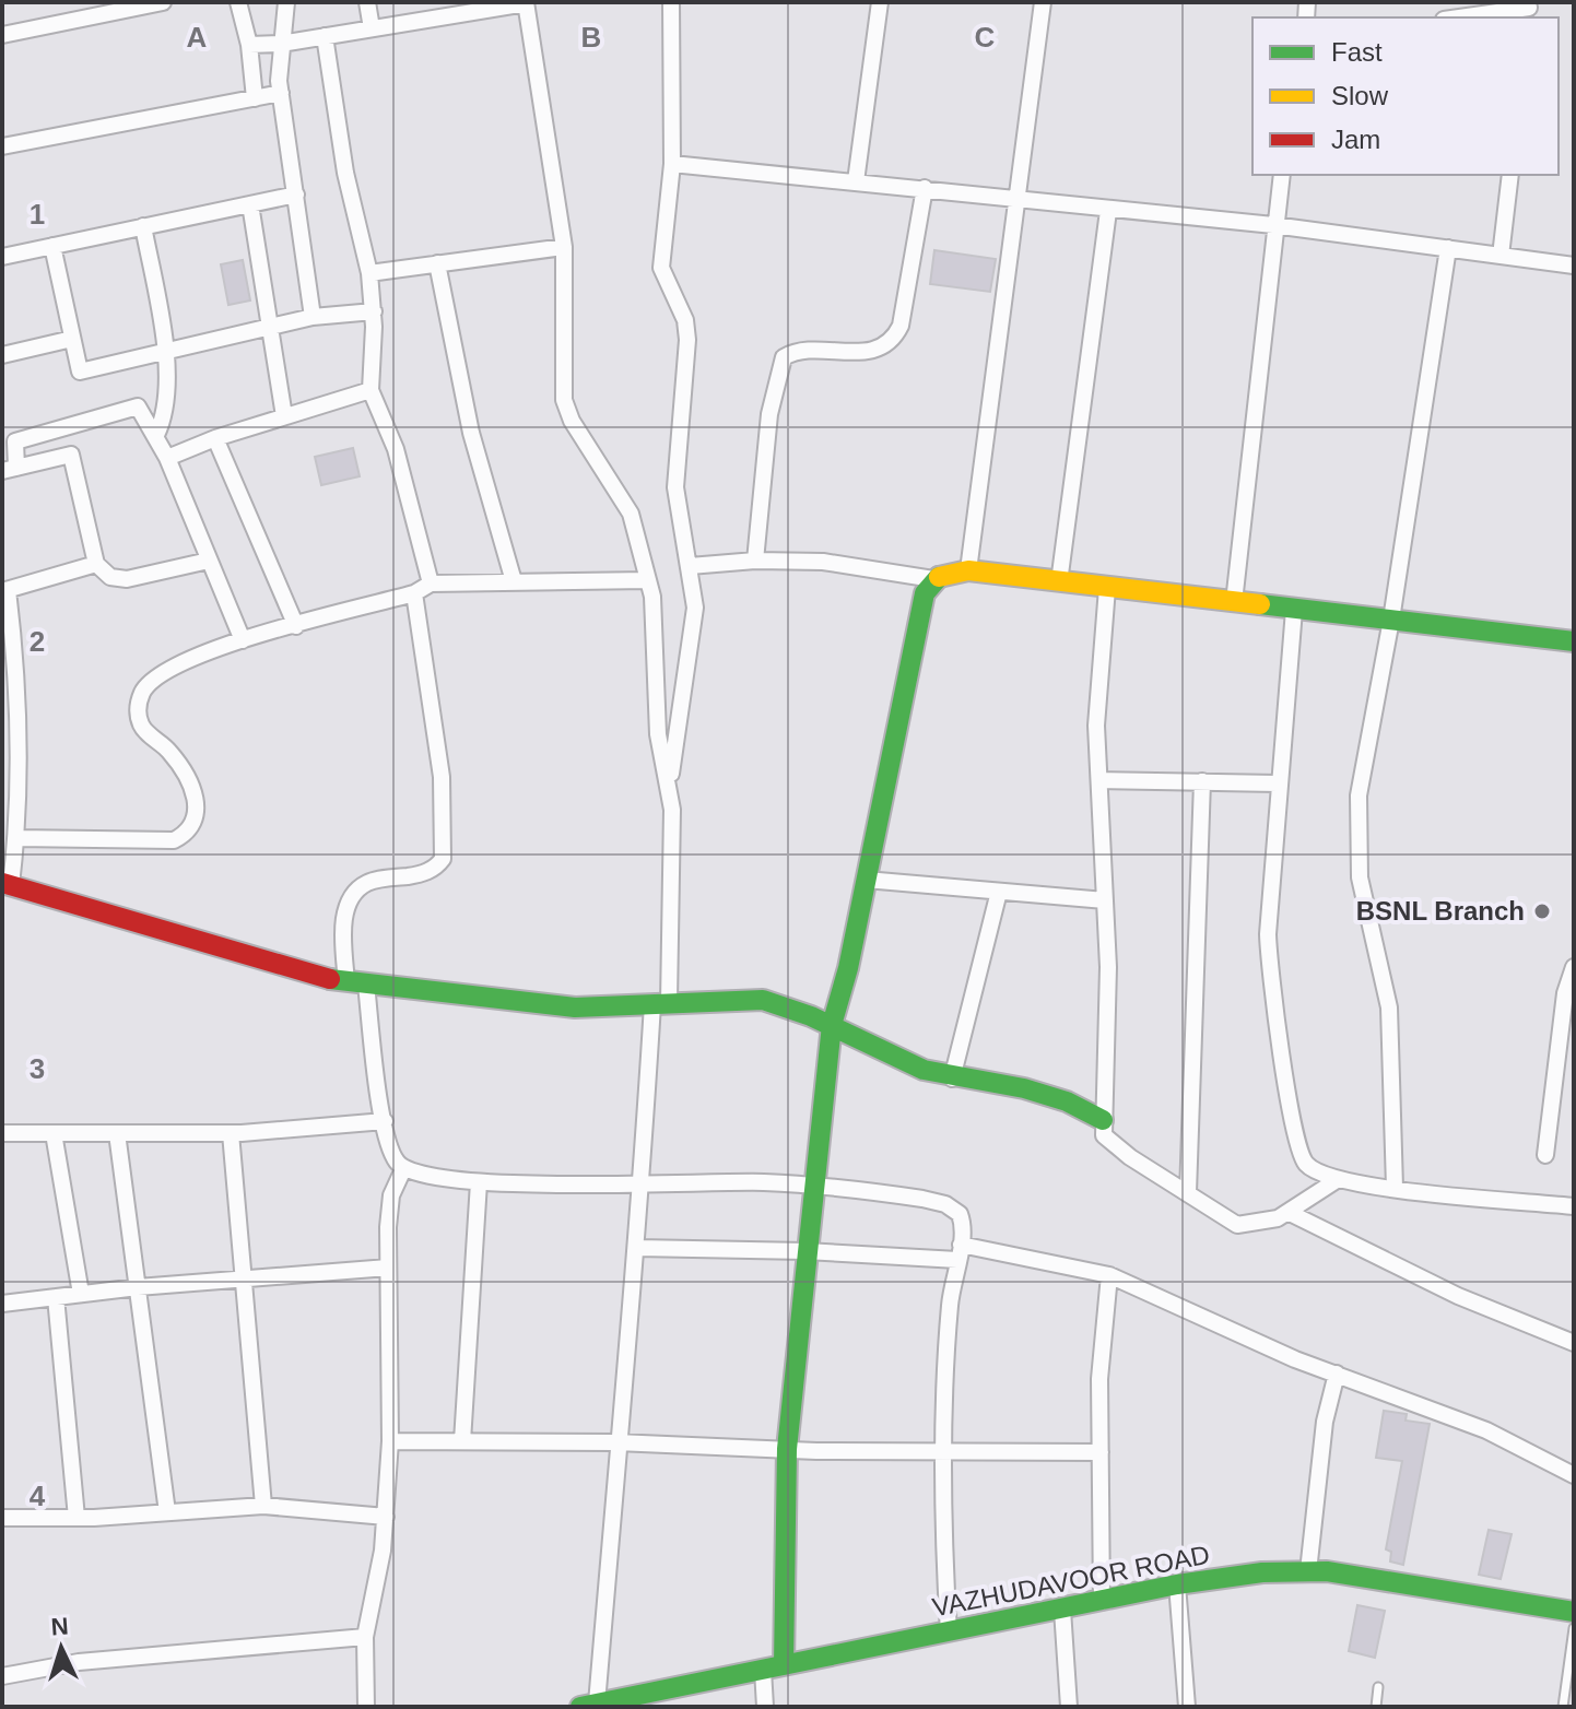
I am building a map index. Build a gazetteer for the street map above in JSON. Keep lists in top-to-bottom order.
{
  "streets": {
    "street": ["VAZHUDAVOOR ROAD"]
  },
  "places": ["BSNL Branch"],
  "legend": ["Fast", "Slow", "Jam"],
  "north": "top",
  "grid": {
    "columns": ["A", "B", "C"],
    "rows": [
      "1",
      "2",
      "3",
      "4"
    ]
  }
}
